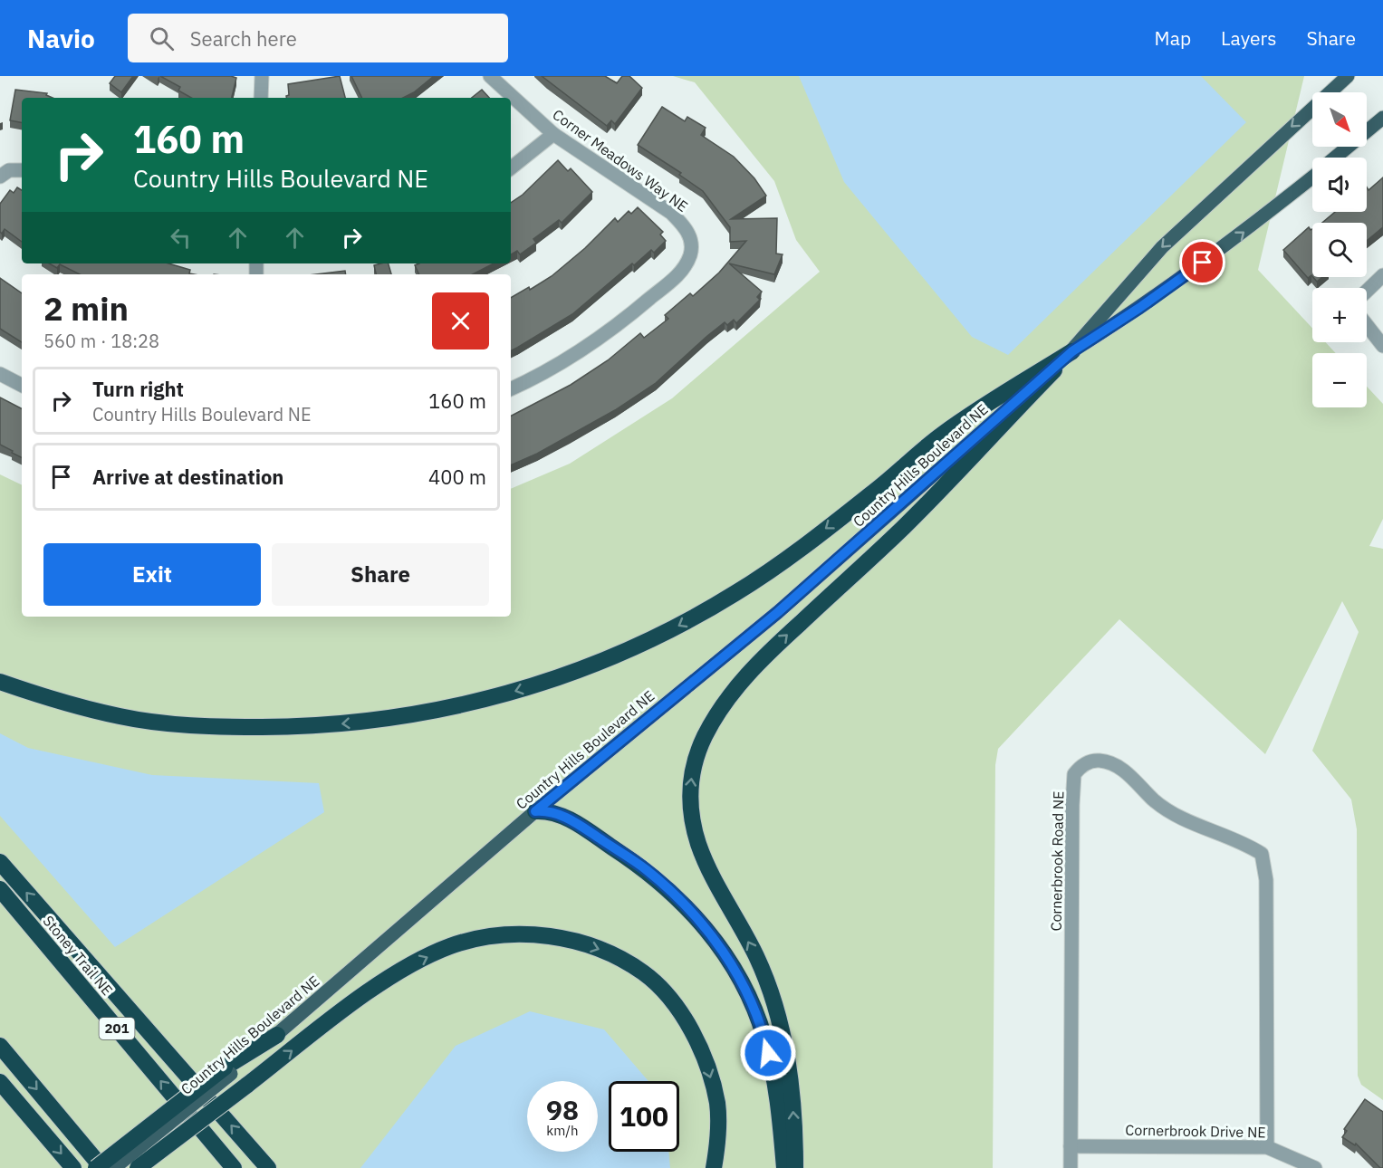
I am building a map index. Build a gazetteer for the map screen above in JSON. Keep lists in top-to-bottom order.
{
  "streets": {
    "highway": ["Stoney Trail NE", "201"],
    "main road": ["Country Hills Boulevard NE"],
    "street": ["Corner Meadows Way NE", "Cornerbrook Road NE", "Cornerbrook Drive NE"]
  },
  "crossings": [
    ["Cornerbrook Road NE", "Cornerbrook Drive NE"]
  ],
  "north": "bottom right",
  "page": {
    "header": "Navio",
    "search": "Search here",
    "nav": ["Map", "Layers", "Share"],
    "map_buttons": ["+", "−"],
    "turn": ["160 m", "Country Hills Boulevard NE"],
    "heading": ["2 min", "560 m · 18:28"],
    "list": [
      {
        "name": "Turn right",
        "note": "Country Hills Boulevard NE",
        "value": "160 m"
      },
      {
        "name": "Arrive at destination",
        "value": "400 m"
      }
    ],
    "buttons": ["Exit", "Share"],
    "speed": "98 km/h",
    "limit": "100"
  }
}
